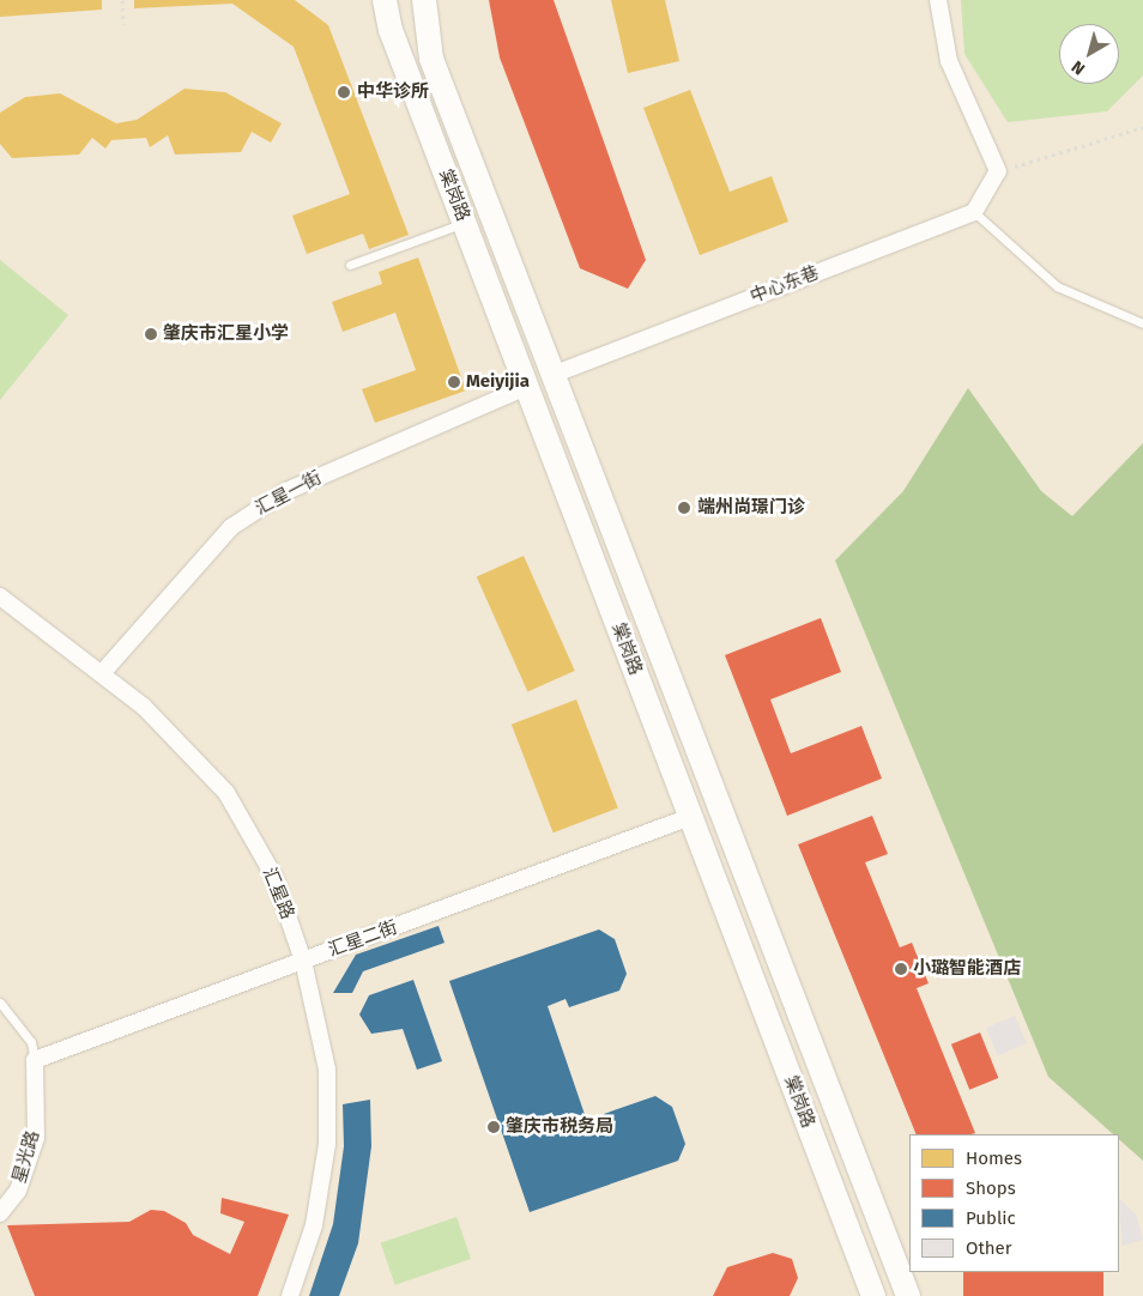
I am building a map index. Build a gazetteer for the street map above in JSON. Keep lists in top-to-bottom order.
{
  "streets": {
    "main road": ["棠岗路"],
    "street": [
      "中心东巷",
      "汇星一街",
      "汇星路",
      "汇星二街",
      "星光路"
    ]
  },
  "crossings": [
    ["棠岗路", "中心东巷"],
    ["棠岗路", "汇星一街"],
    ["棠岗路", "汇星二街"],
    ["汇星一街", "汇星路"],
    ["汇星路", "汇星二街"],
    ["汇星二街", "星光路"]
  ],
  "places": [
    "中华诊所",
    "肇庆市汇星小学",
    "Meiyijia",
    "端州尚璟门诊",
    "小璐智能酒店",
    "肇庆市税务局"
  ],
  "legend": [
    "Homes",
    "Shops",
    "Public",
    "Other"
  ],
  "north": "bottom left"
}
